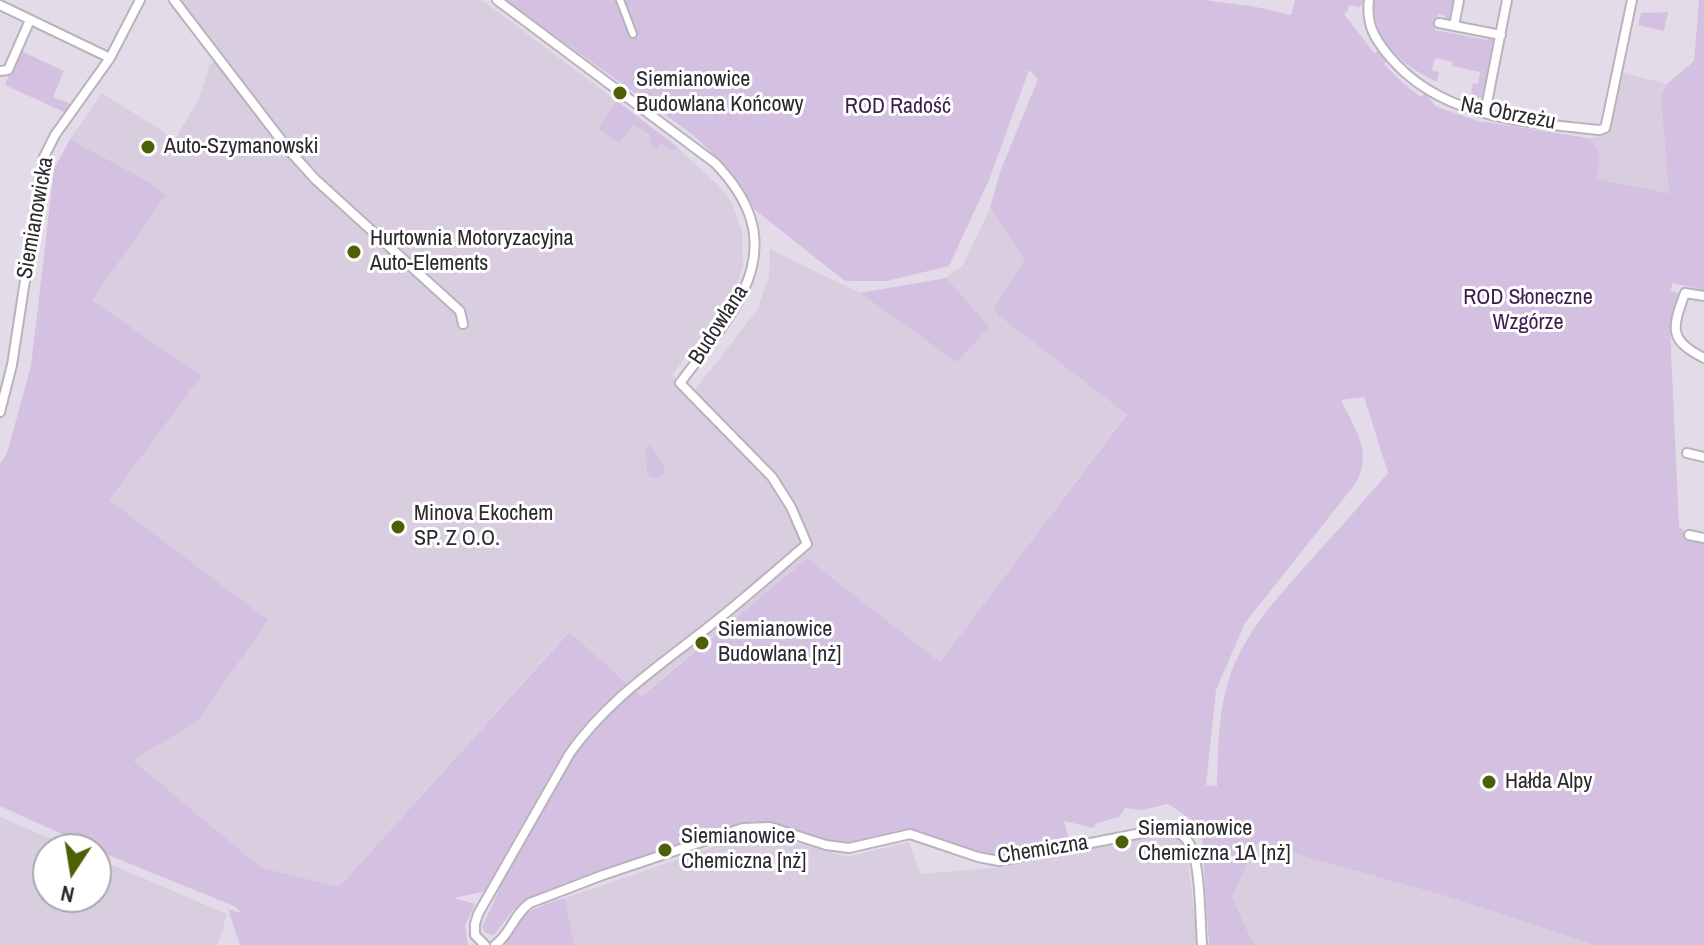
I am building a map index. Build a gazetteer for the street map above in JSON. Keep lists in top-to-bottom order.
{
  "streets": {
    "street": [
      "Na Obrzeżu",
      "Siemianowicka",
      "Budowlana",
      "Chemiczna"
    ]
  },
  "parks": ["ROD Radość", "ROD Słoneczne Wzgórze"],
  "places": [
    "Siemianowice Budowlana Końcowy",
    "Auto-Szymanowski",
    "Hurtownia Motoryzacyjna Auto-Elements",
    "Minova Ekochem SP. Z O.O.",
    "Siemianowice Budowlana [nż]",
    "Hałda Alpy",
    "Siemianowice Chemiczna 1A [nż]",
    "Siemianowice Chemiczna [nż]"
  ],
  "north": "bottom"
}
